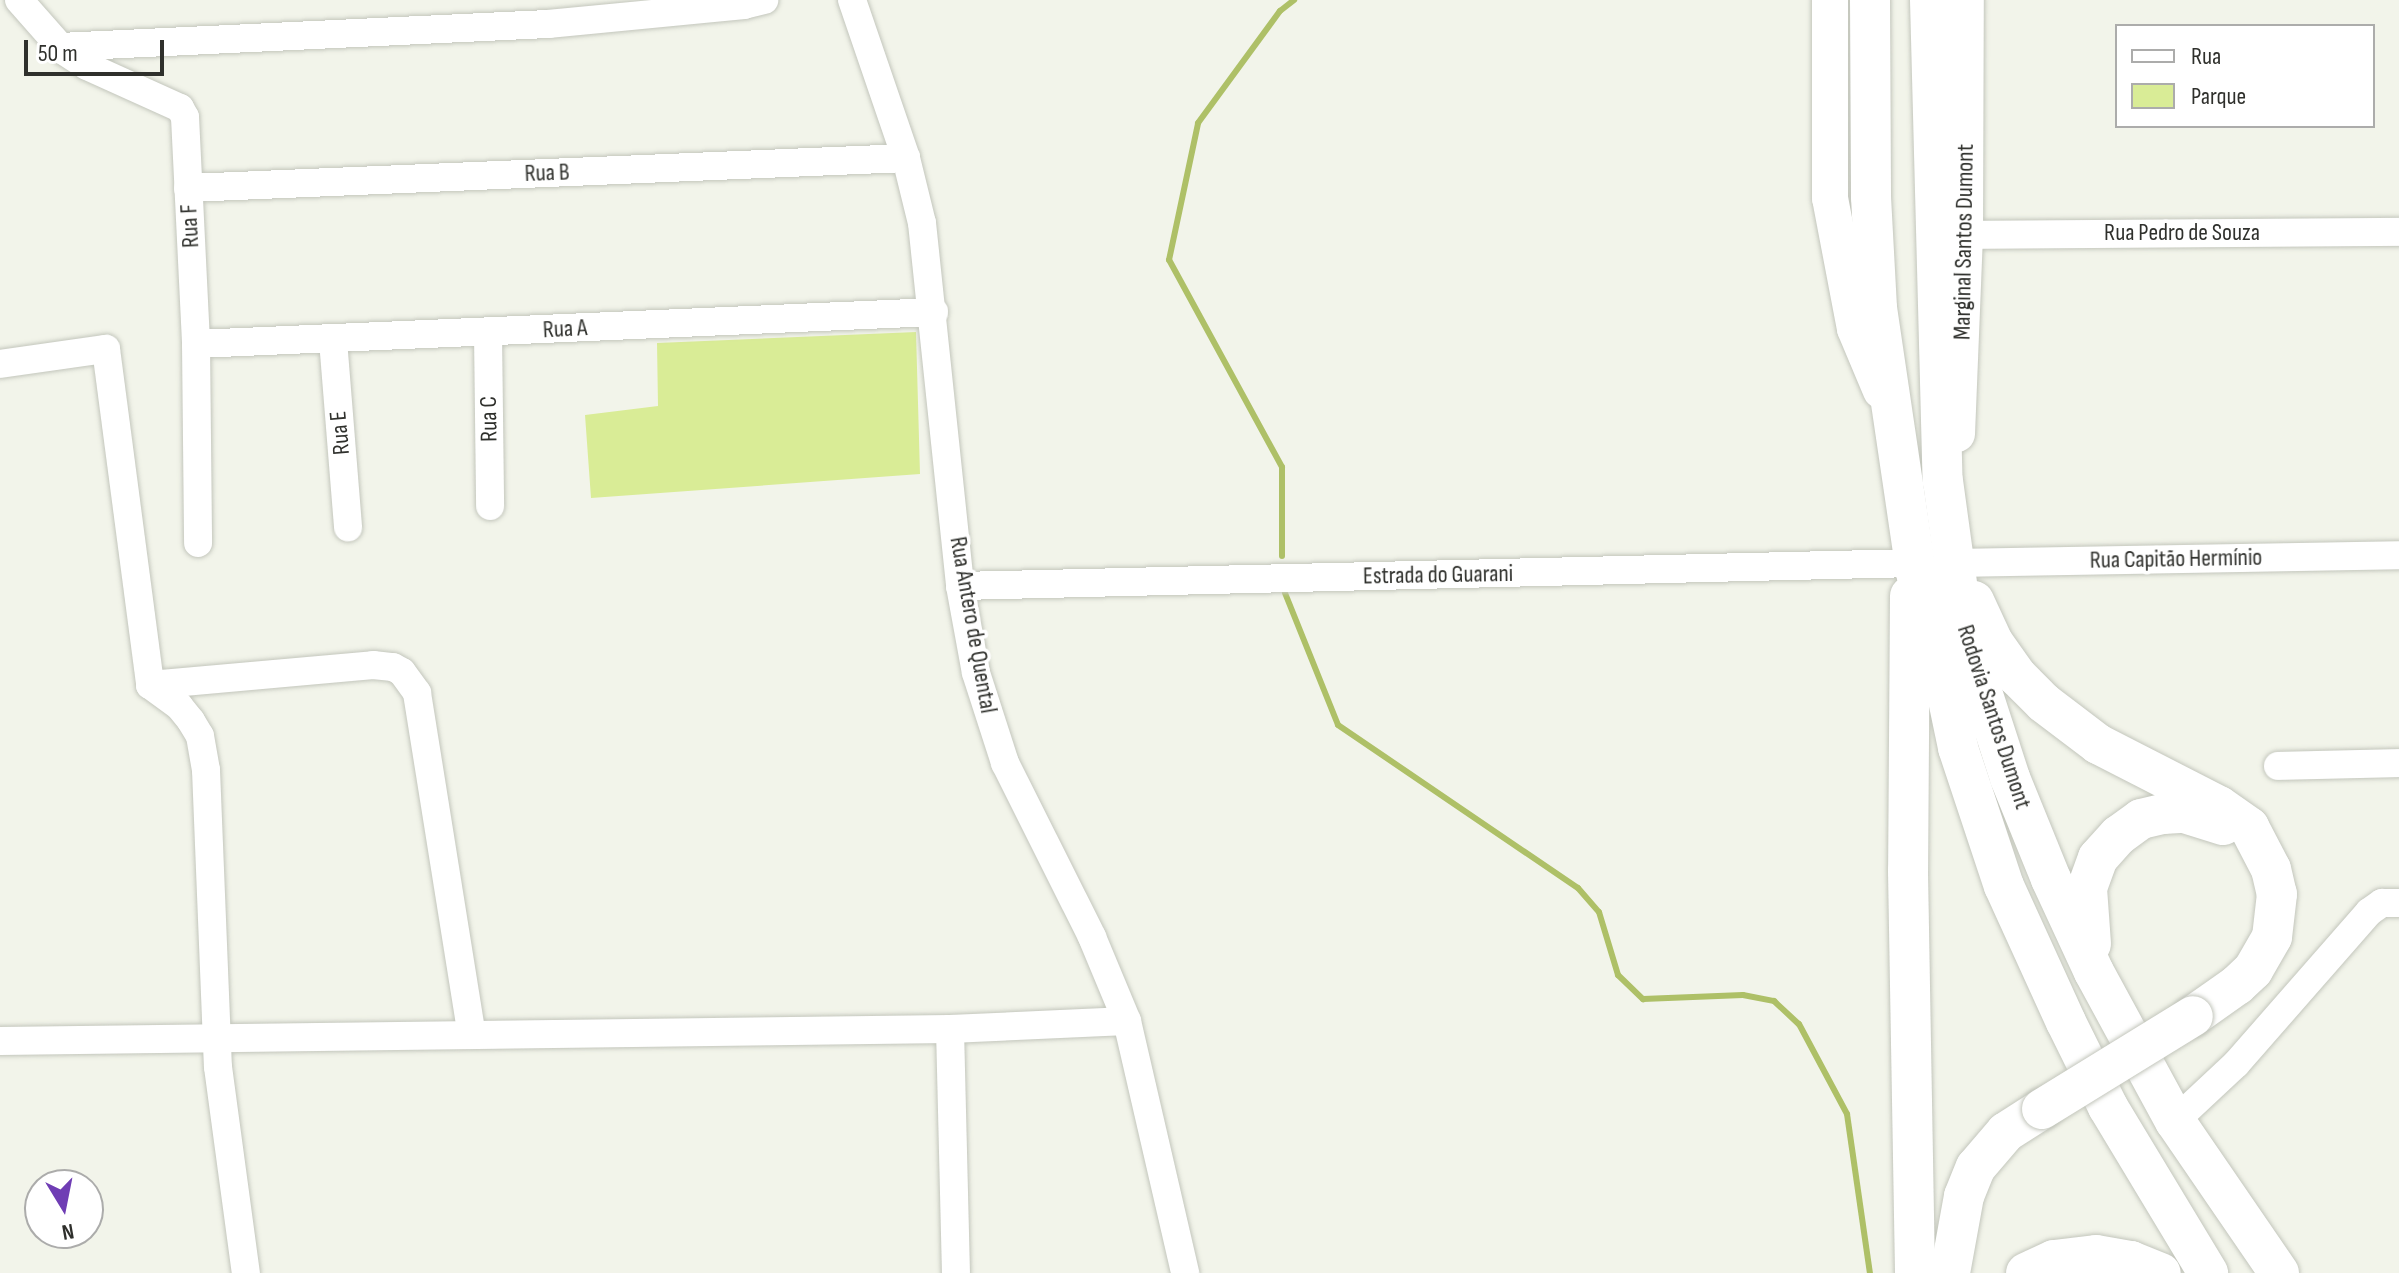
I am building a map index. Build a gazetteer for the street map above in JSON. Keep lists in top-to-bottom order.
{
  "streets": {
    "highway": ["Rodovia Santos Dumont"],
    "main road": ["Marginal Santos Dumont"],
    "street": [
      "Rua B",
      "Rua F",
      "Rua Pedro de Souza",
      "Rua A",
      "Rua C",
      "Rua E",
      "Rua Capitão Hermínio",
      "Estrada do Guarani",
      "Rua Antero de Quental"
    ]
  },
  "crossings": [
    ["Rua B", "Rua F"],
    ["Rua B", "Rua Antero de Quental"],
    ["Rua F", "Rua A"],
    ["Rua Pedro de Souza", "Marginal Santos Dumont"],
    ["Marginal Santos Dumont", "Rodovia Santos Dumont"],
    ["Rua A", "Rua C"],
    ["Rua A", "Rua E"],
    ["Rua A", "Rua Antero de Quental"],
    ["Rua Capitão Hermínio", "Estrada do Guarani"],
    ["Rua Capitão Hermínio", "Rodovia Santos Dumont"],
    ["Estrada do Guarani", "Rua Antero de Quental"],
    ["Estrada do Guarani", "Rodovia Santos Dumont"]
  ],
  "legend": ["Rua", "Parque"],
  "scale_bar": "50 m",
  "north": "bottom"
}
